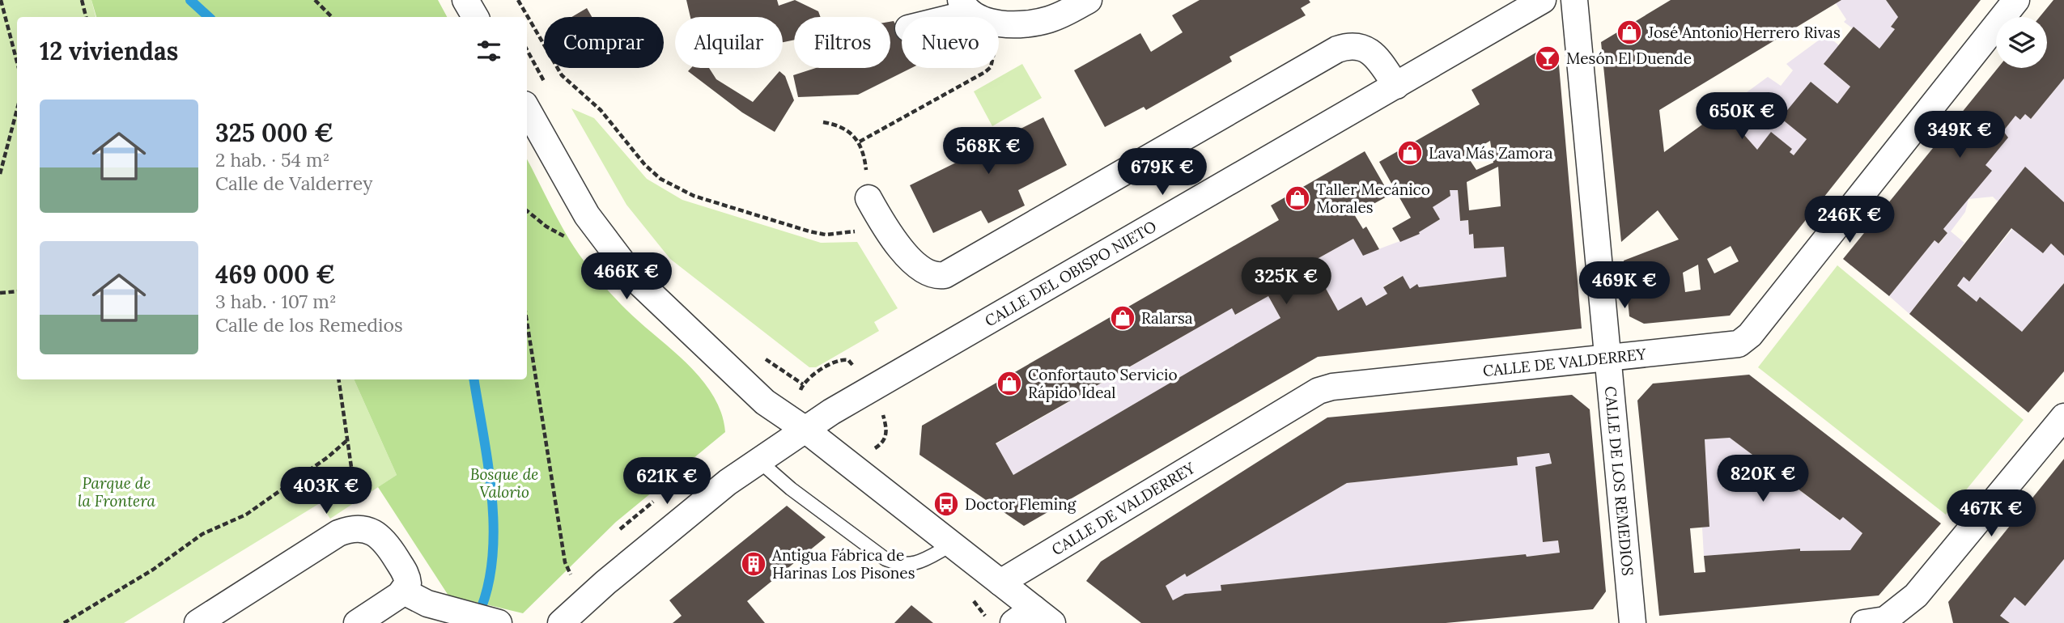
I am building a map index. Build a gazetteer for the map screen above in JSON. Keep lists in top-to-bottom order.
{
  "streets": {
    "street": ["CALLE DEL OBISPO NIETO", "CALLE DE VALDERREY", "CALLE DE LOS REMEDIOS"]
  },
  "crossings": [
    ["CALLE DE VALDERREY", "CALLE DE LOS REMEDIOS"]
  ],
  "parks": ["Bosque de Valorio", "Parque de la Frontera"],
  "places": {
    "shop": [
      "José Antonio Herrero Rivas",
      "Lava Más Zamora",
      "Taller Mecánico Morales",
      "Ralarsa",
      "Confortauto Servicio Rápido Ideal"
    ],
    "bar": ["Mesón El Duende"],
    "bus stop": ["Doctor Fleming"],
    "building": ["Antigua Fábrica de Harinas Los Pisones"]
  },
  "page": {
    "chip": [
      "Comprar",
      "Alquilar",
      "Filtros",
      "Nuevo"
    ],
    "heading": "12 viviendas",
    "list": [
      {
        "name": "325 000 €",
        "note": "2 hab. · 54 m² · Calle de Valderrey"
      },
      {
        "name": "469 000 €",
        "note": "3 hab. · 107 m² · Calle de los Remedios"
      }
    ],
    "price": [
      "650K €",
      "349K €",
      "568K €",
      "679K €",
      "246K €",
      "466K €",
      "325K €",
      "469K €",
      "820K €",
      "621K €",
      "403K €",
      "467K €"
    ]
  }
}
